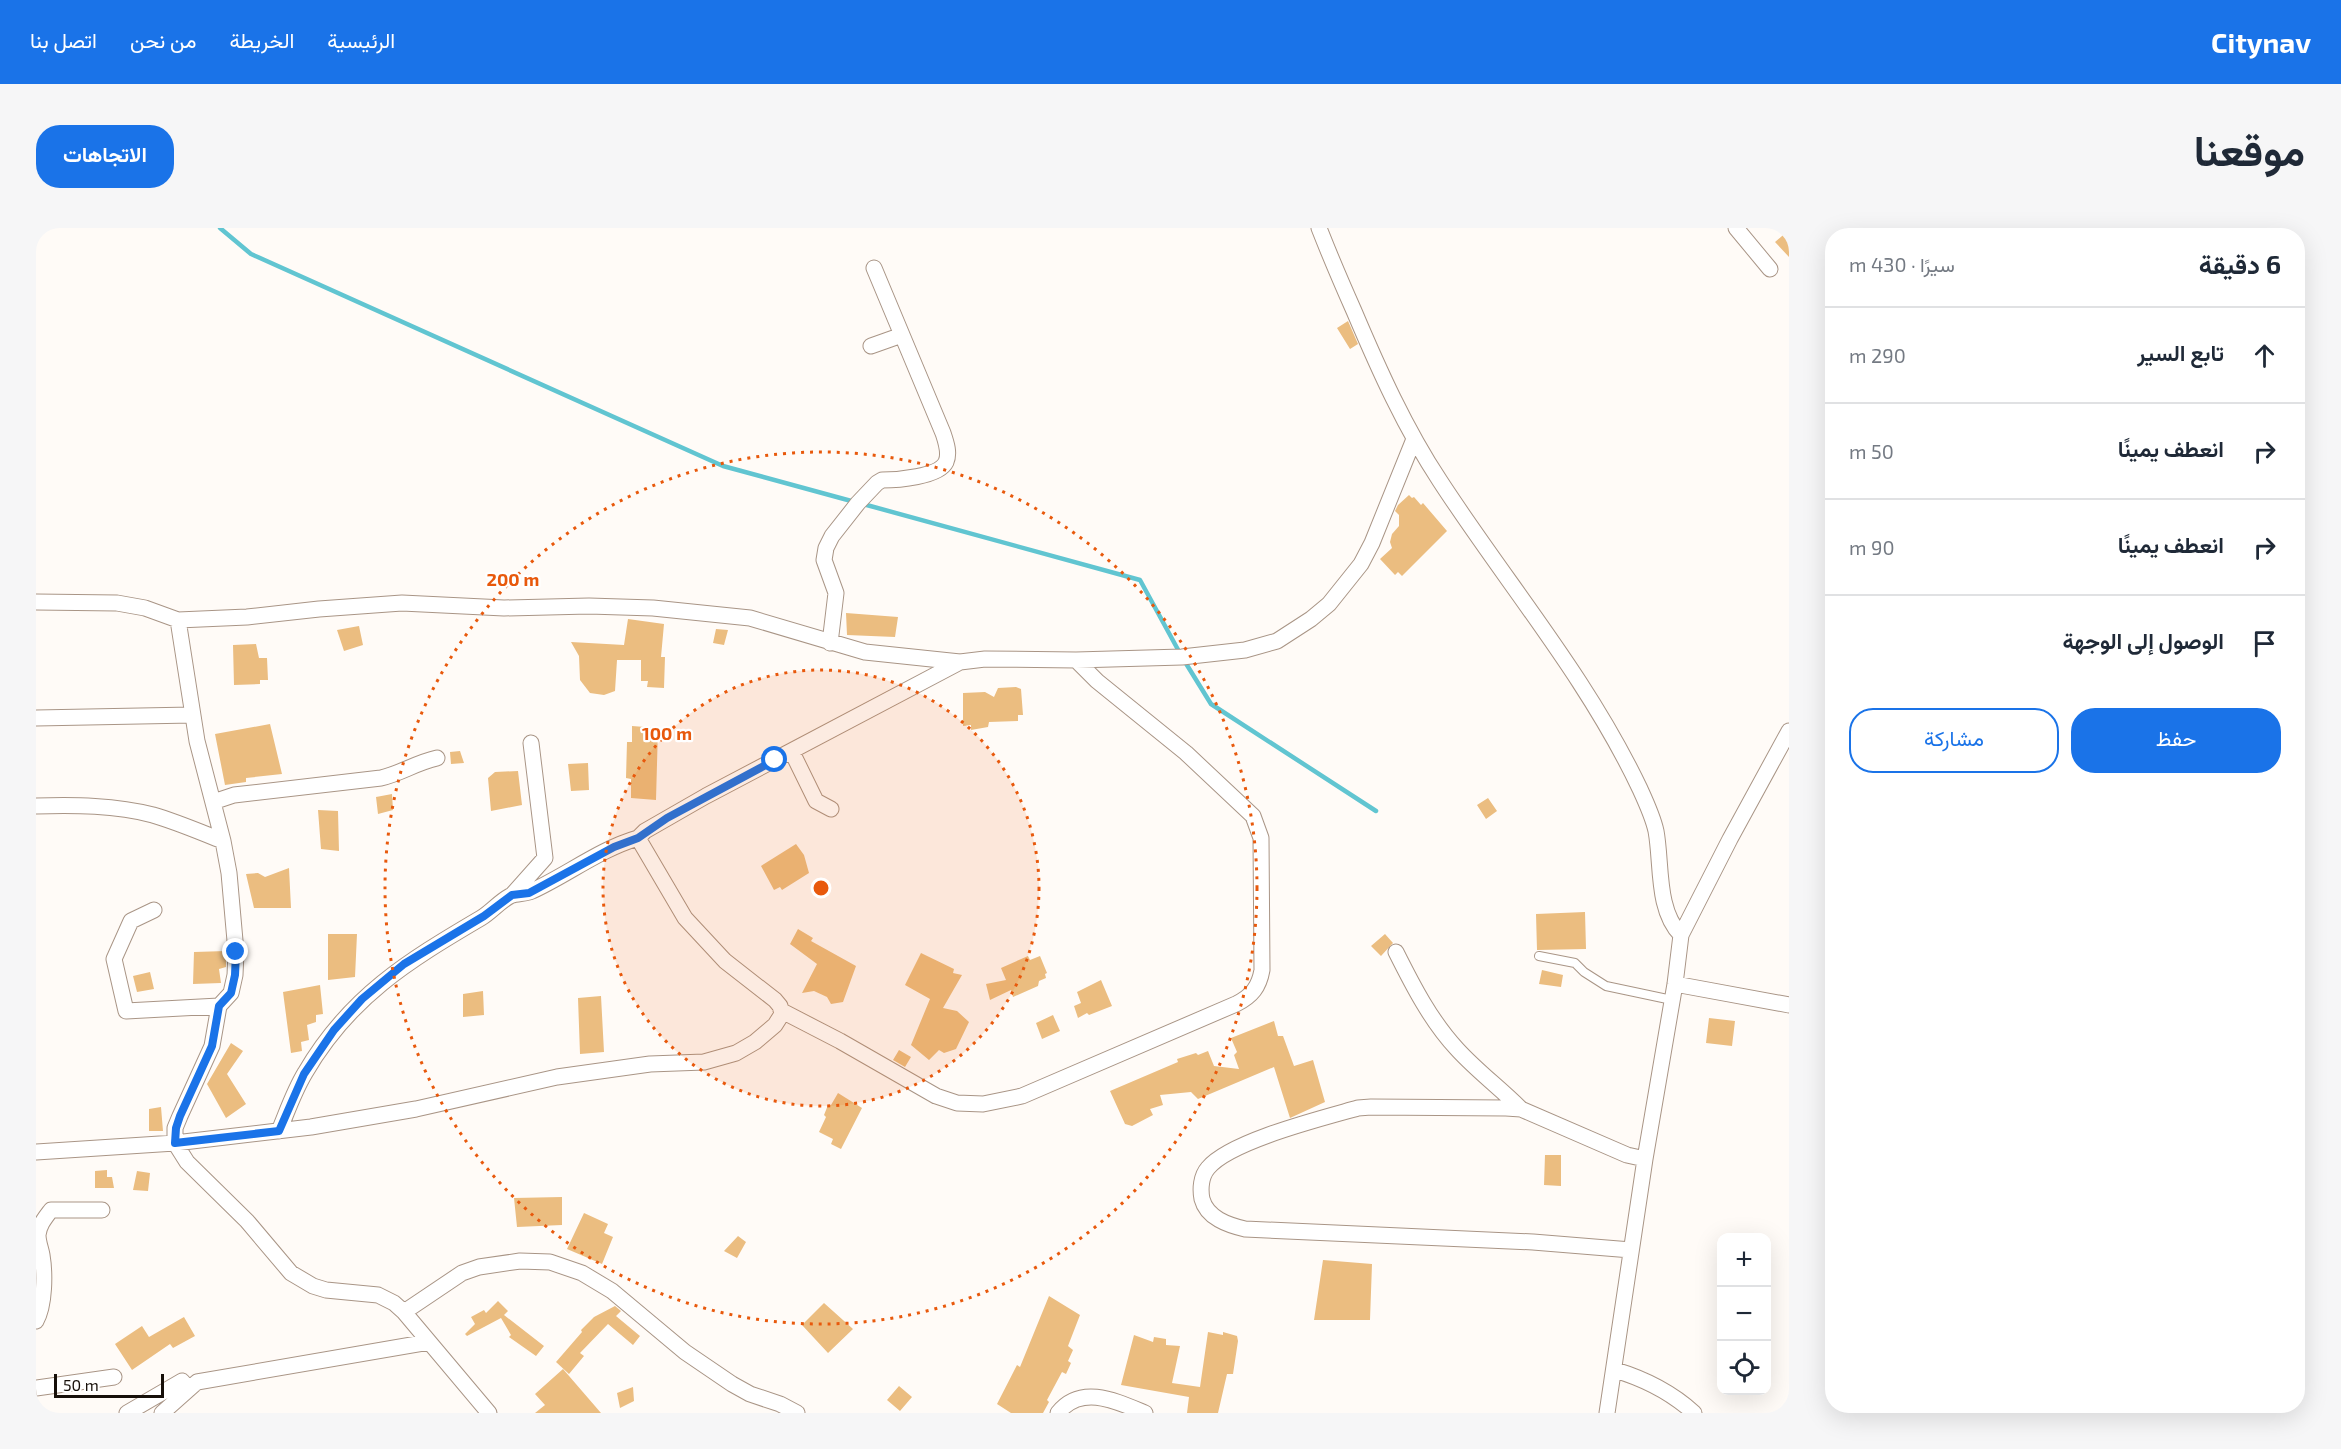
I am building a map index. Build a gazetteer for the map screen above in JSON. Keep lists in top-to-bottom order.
{
  "scale_bar": "50 m",
  "page": {
    "header": "Citynav",
    "nav": [
      "الرئيسية",
      "الخريطة",
      "من نحن",
      "اتصل بنا"
    ],
    "title": "موقعنا",
    "buttons": [
      "الاتجاهات",
      ["حفظ", "مشاركة"]
    ],
    "heading": ["6 دقيقة", "سيرًا · 430 m"],
    "list": [
      ["تابع السير", "290 m"],
      ["انعطف يمينًا", "50 m"],
      ["انعطف يمينًا", "90 m"],
      "الوصول إلى الوجهة"
    ],
    "map_buttons": ["+", "−"],
    "scale": "50 m"
  },
  "rings": ["200 m", "100 m"]
}
